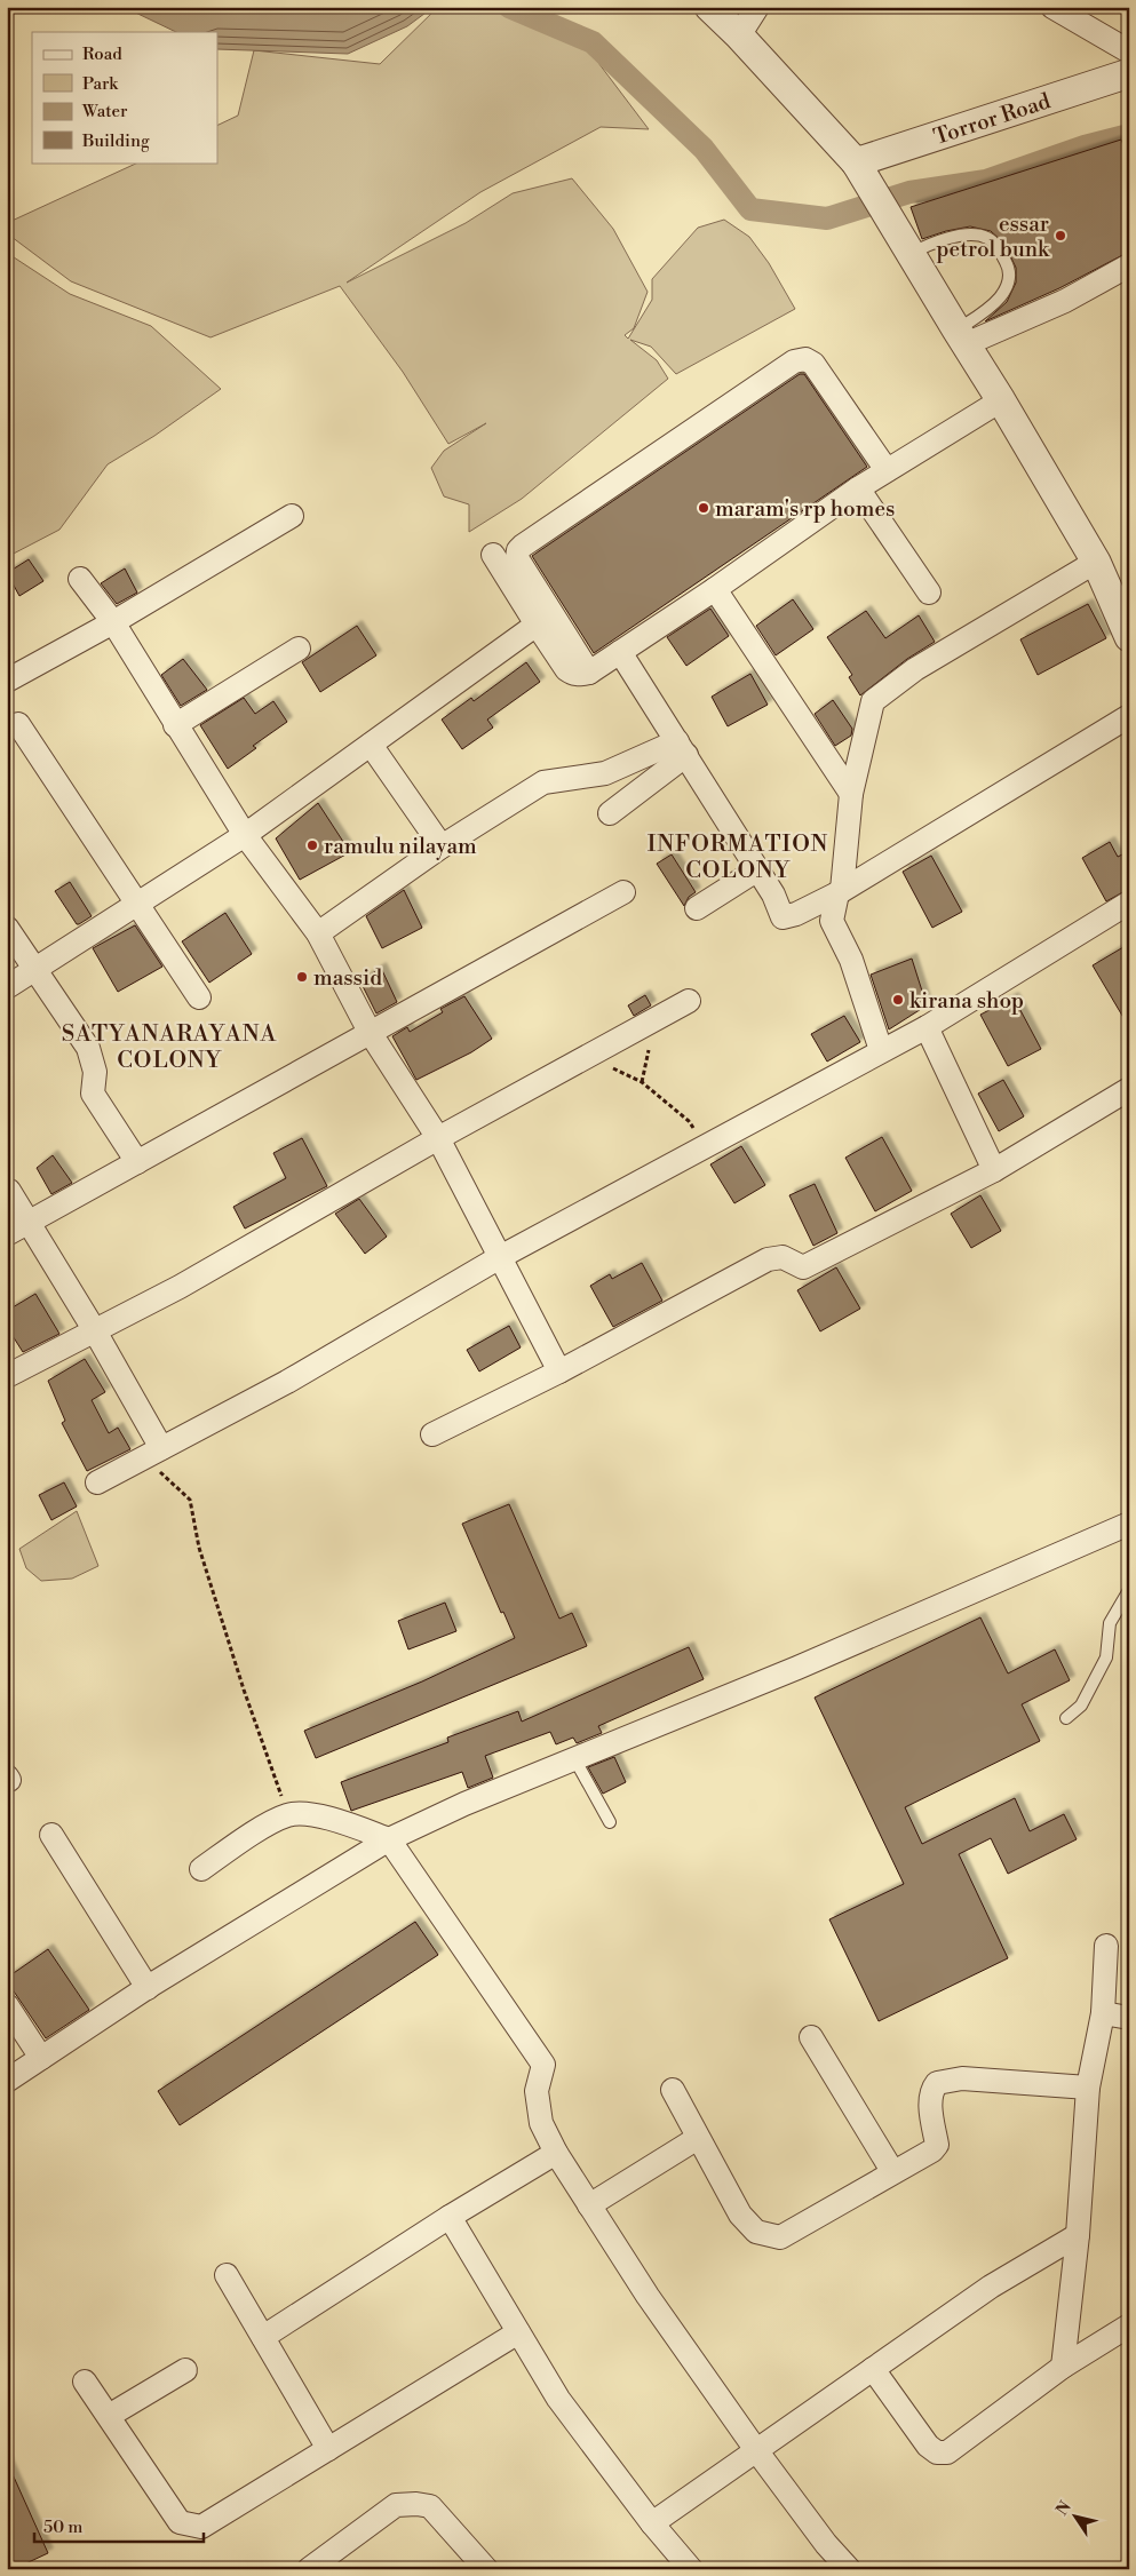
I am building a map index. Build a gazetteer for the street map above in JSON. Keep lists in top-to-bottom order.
{
  "streets": {
    "street": ["Torror Road"]
  },
  "districts": ["INFORMATION COLONY", "SATYANARAYANA COLONY"],
  "places": [
    "essar petrol bunk",
    "maram's rp homes",
    "ramulu nilayam",
    "massid",
    "kirana shop"
  ],
  "legend": [
    "Road",
    "Park",
    "Water",
    "Building"
  ],
  "scale_bar": "50 m",
  "north": "top left"
}
